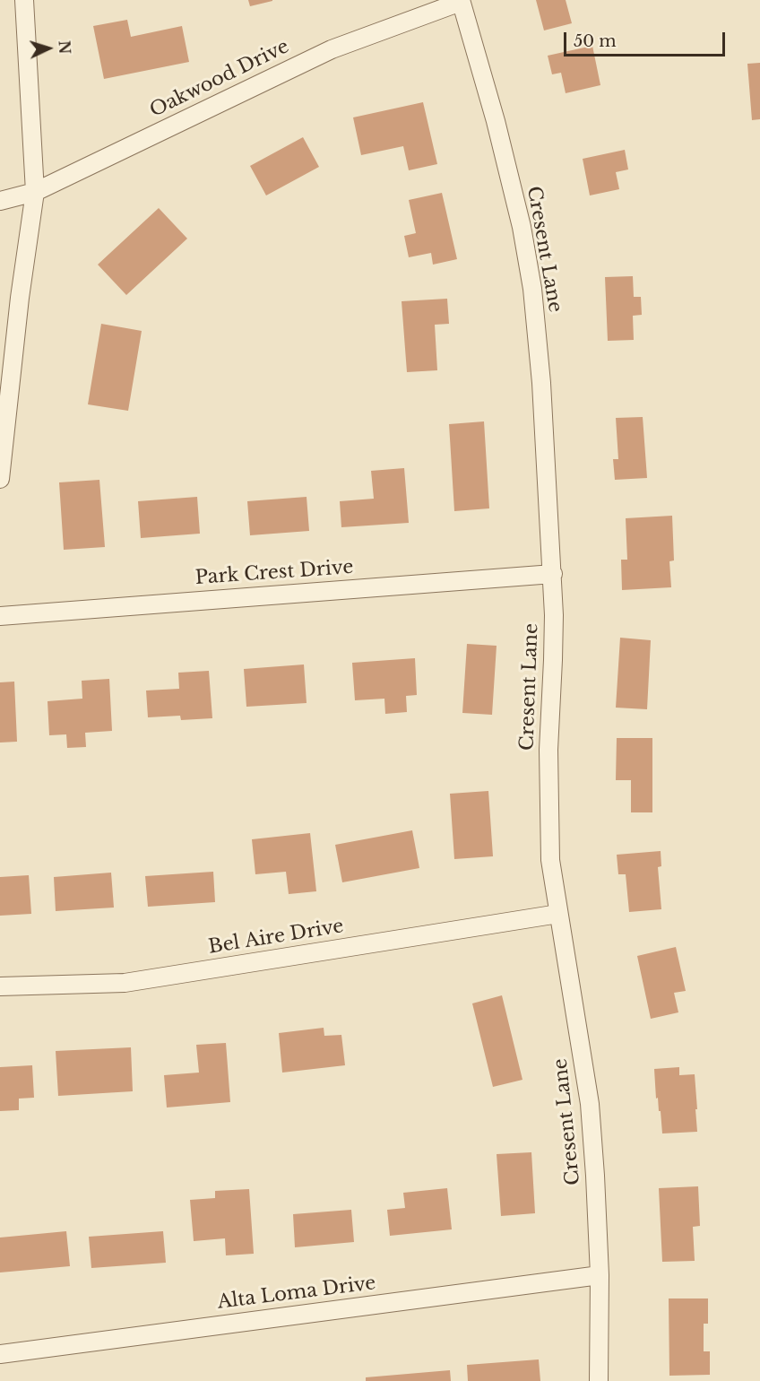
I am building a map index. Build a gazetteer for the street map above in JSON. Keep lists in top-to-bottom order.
{
  "streets": {
    "street": [
      "Oakwood Drive",
      "Cresent Lane",
      "Park Crest Drive",
      "Bel Aire Drive",
      "Alta Loma Drive"
    ]
  },
  "crossings": [
    ["Oakwood Drive", "Cresent Lane"],
    ["Cresent Lane", "Park Crest Drive"],
    ["Cresent Lane", "Bel Aire Drive"],
    ["Cresent Lane", "Alta Loma Drive"]
  ],
  "scale_bar": "50 m",
  "north": "right"
}
